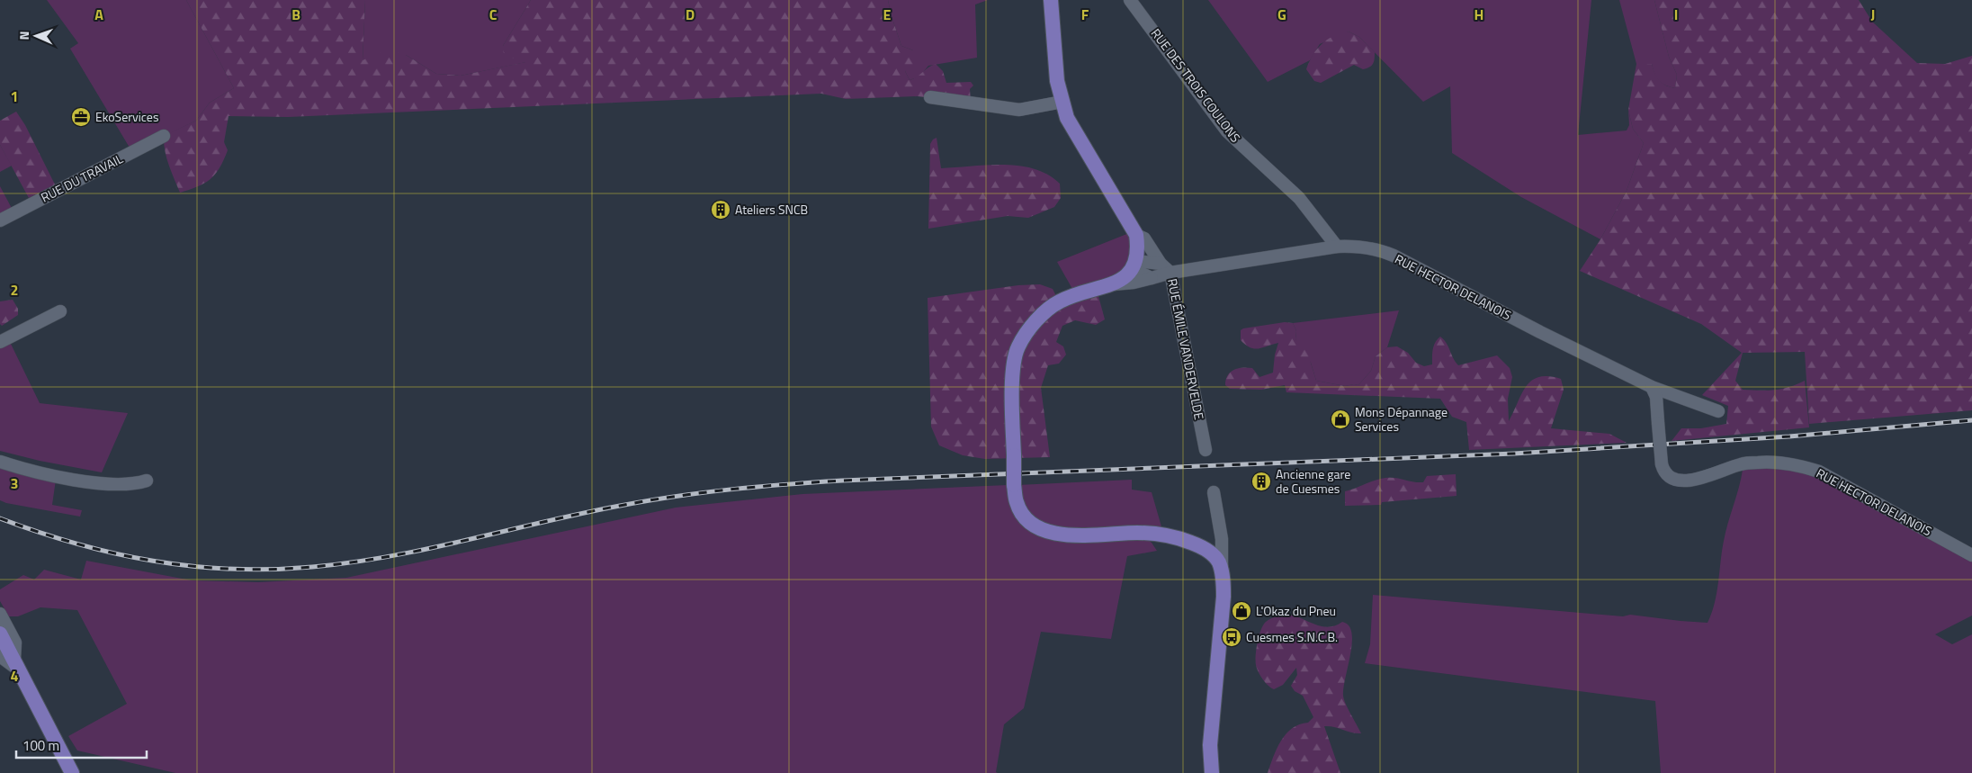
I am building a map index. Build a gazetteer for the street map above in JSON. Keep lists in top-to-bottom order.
{
  "streets": {
    "main road": ["RUE ÉMILE VANDERVELDE"],
    "street": ["RUE DES TROIS COULONS", "RUE DU TRAVAIL", "RUE HECTOR DELANOIS"]
  },
  "crossings": [
    ["RUE DES TROIS COULONS", "RUE HECTOR DELANOIS"],
    ["RUE HECTOR DELANOIS", "RUE ÉMILE VANDERVELDE"]
  ],
  "places": {
    "office": ["EkoServices"],
    "building": ["Ateliers SNCB", "Ancienne gare de Cuesmes"],
    "shop": ["Mons Dépannage Services", "L'Okaz du Pneu"],
    "bus stop": ["Cuesmes S.N.C.B."]
  },
  "scale_bar": "100 m",
  "north": "left",
  "grid": {
    "columns": [
      "A",
      "B",
      "C",
      "D",
      "E",
      "F",
      "G",
      "H",
      "I",
      "J"
    ],
    "rows": [
      "1",
      "2",
      "3",
      "4"
    ]
  }
}
